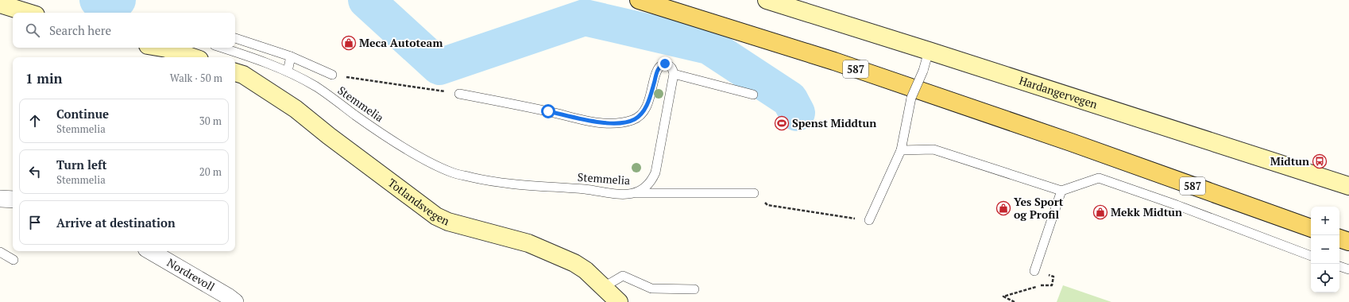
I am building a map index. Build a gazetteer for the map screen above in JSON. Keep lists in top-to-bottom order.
{
  "streets": {
    "main road": ["587", "Hardangervegen", "Totlandsvegen"],
    "street": ["Nordrevoll"],
    "lane": ["Stemmelia"]
  },
  "places": {
    "shop": ["Meca Autoteam", "Yes Sport og Profil", "Mekk Midtun"],
    "sports": ["Spenst Middtun"],
    "bus stop": ["Midtun"]
  },
  "page": {
    "search": "Search here",
    "heading": ["1 min", "Walk · 50 m"],
    "list": [
      ["Continue", "Stemmelia", "30 m"],
      ["Turn left", "Stemmelia", "20 m"],
      "Arrive at destination"
    ],
    "map_buttons": ["+", "−"]
  }
}
